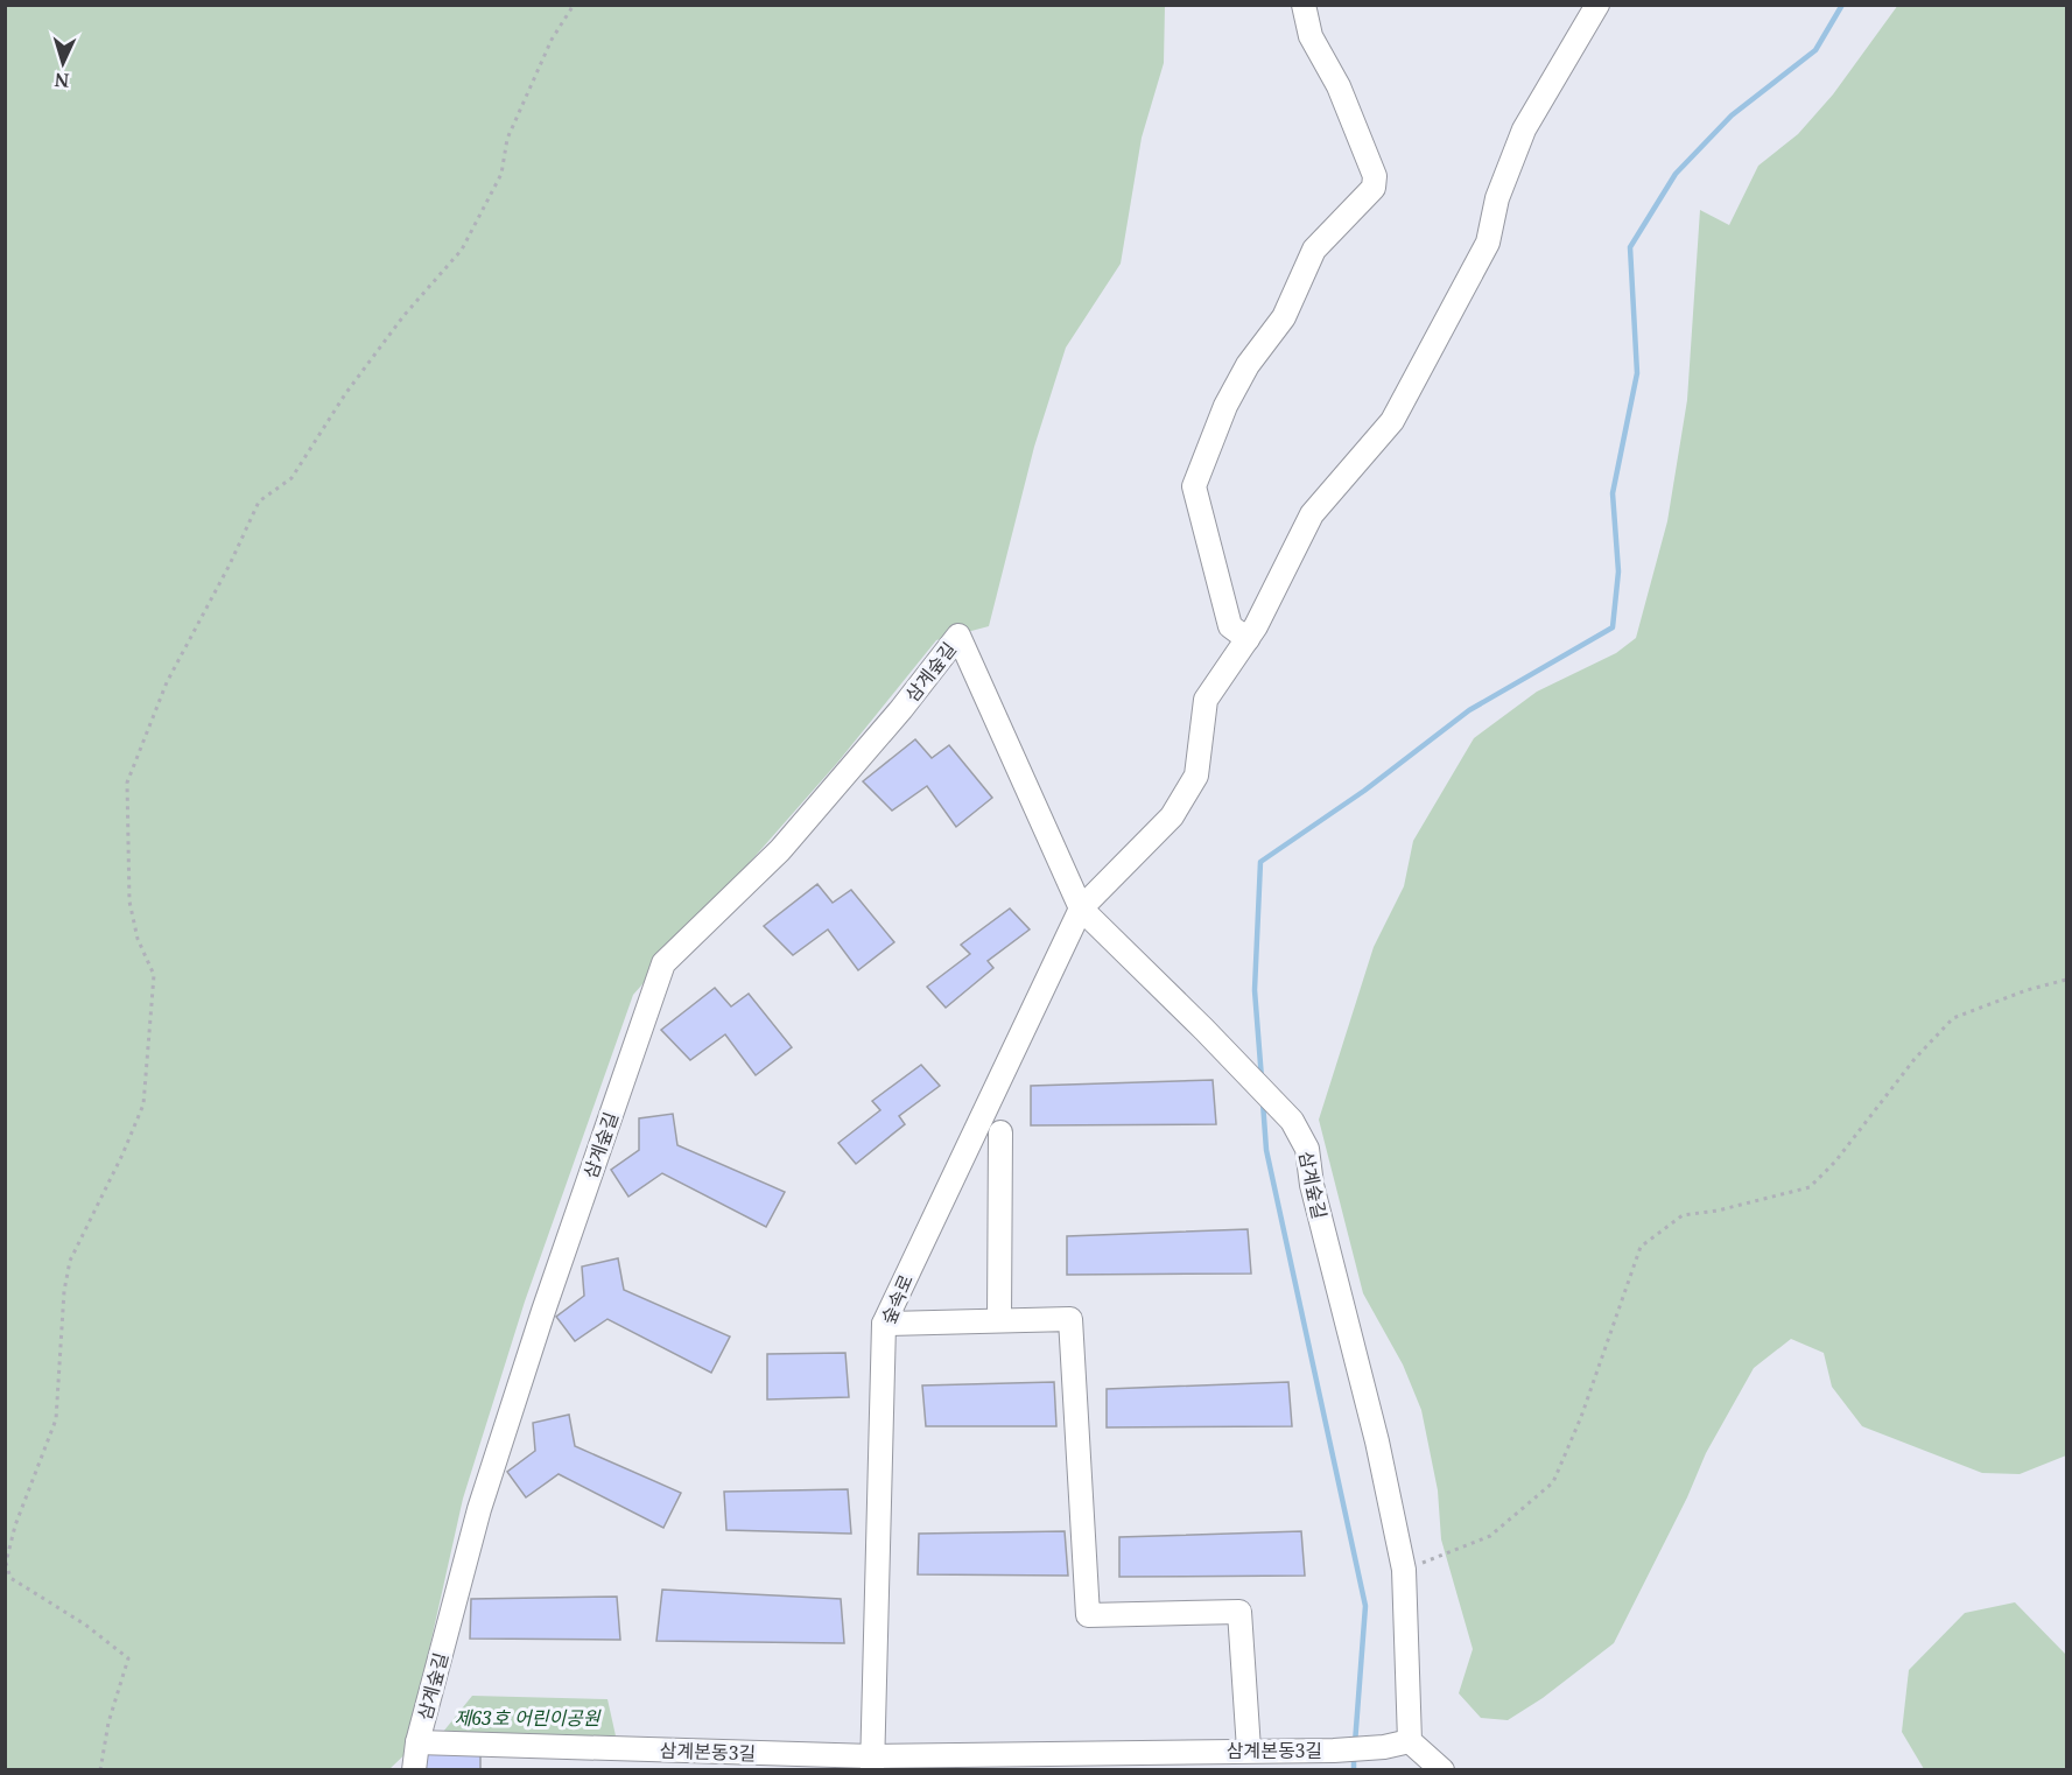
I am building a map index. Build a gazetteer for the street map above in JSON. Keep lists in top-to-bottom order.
{
  "streets": {
    "street": ["삼계숲길", "숲속로", "삼계본동3길"]
  },
  "crossings": [
    ["삼계숲길", "숲속로"],
    ["삼계숲길", "삼계본동3길"],
    ["숲속로", "삼계본동3길"]
  ],
  "parks": ["제63호 어린이공원"],
  "north": "bottom"
}
